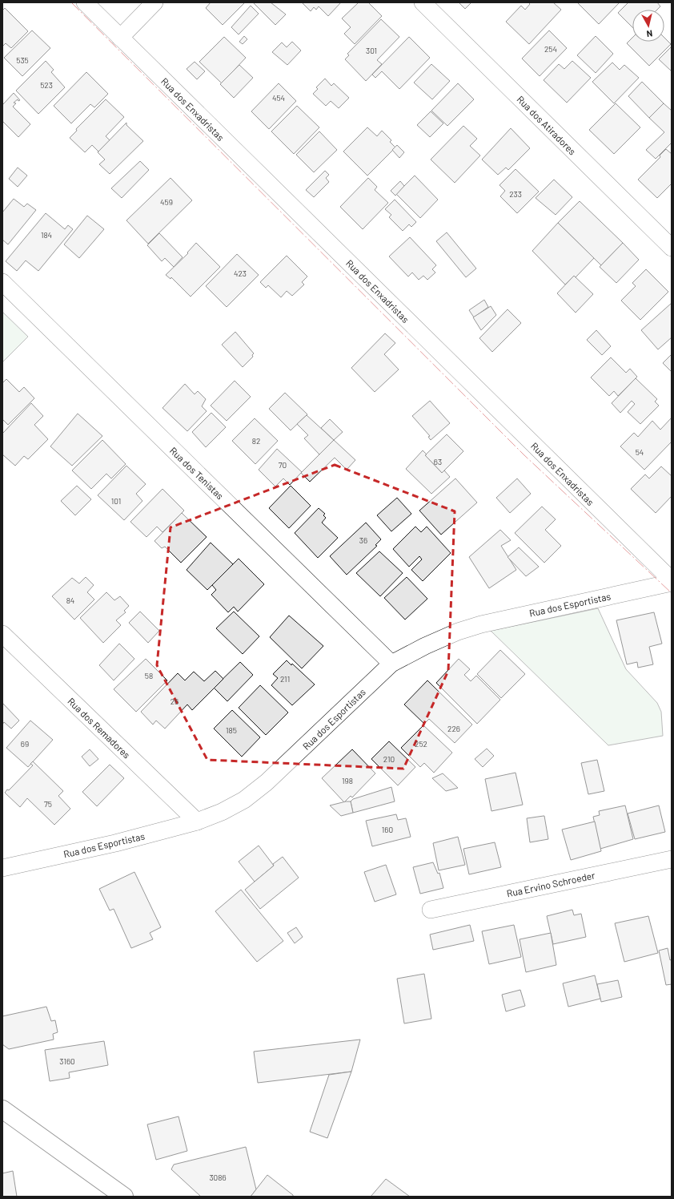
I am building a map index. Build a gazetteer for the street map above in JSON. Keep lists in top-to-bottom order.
{
  "streets": {
    "street": [
      "Rua dos Enxadristas",
      "Rua dos Atiradores",
      "Rua dos Tenistas",
      "Rua dos Esportistas",
      "Rua dos Remadores",
      "Rua Ervino Schroeder"
    ]
  },
  "crossings": [
    ["Rua dos Enxadristas", "Rua dos Esportistas"],
    ["Rua dos Tenistas", "Rua dos Esportistas"],
    ["Rua dos Esportistas", "Rua dos Remadores"]
  ],
  "house_numbers": [
    "254",
    "301",
    "535",
    "523",
    "454",
    "233",
    "459",
    "184",
    "423",
    "82",
    "54",
    "63",
    "70",
    "101",
    "36",
    "84",
    "58",
    "211",
    "26",
    "226",
    "185",
    "69",
    "252",
    "210",
    "198",
    "75",
    "160",
    "3160",
    "3086"
  ],
  "north": "bottom"
}
